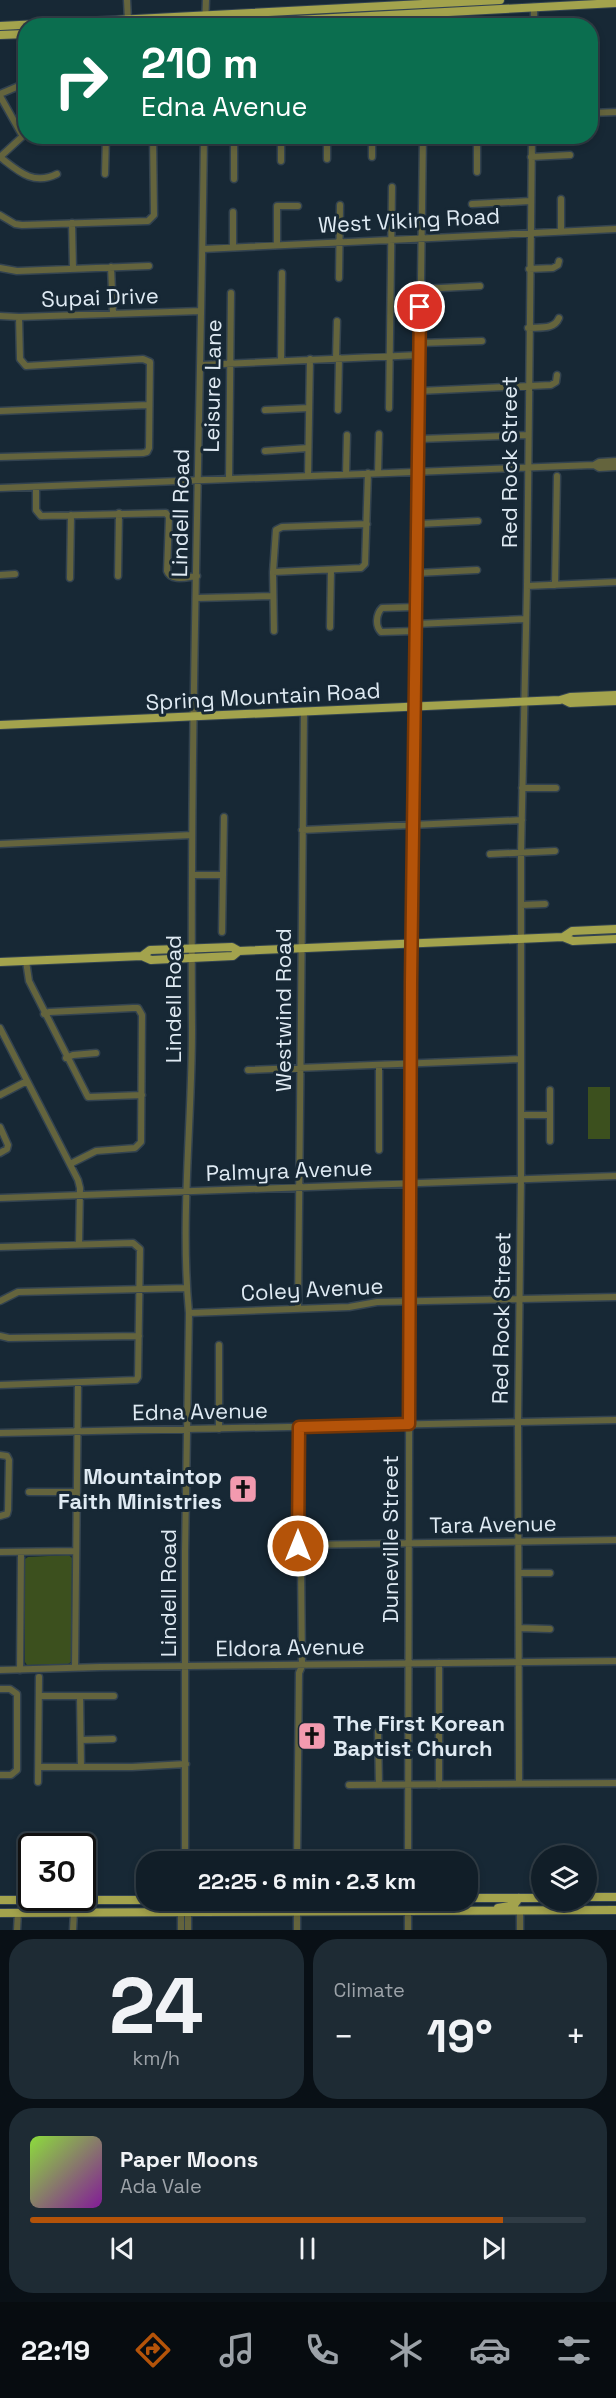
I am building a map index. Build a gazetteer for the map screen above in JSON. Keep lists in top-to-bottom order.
{
  "streets": {
    "main road": ["Spring Mountain Road"],
    "street": [
      "West Viking Road",
      "Supai Drive",
      "Leisure Lane",
      "Red Rock Street",
      "Lindell Road",
      "Westwind Road",
      "Palmyra Avenue",
      "Coley Avenue",
      "Edna Avenue",
      "Tara Avenue",
      "Duneville Street",
      "Eldora Avenue"
    ]
  },
  "crossings": [
    ["West Viking Road", "Red Rock Street"],
    ["West Viking Road", "Lindell Road"],
    ["West Viking Road", "Duneville Street"],
    ["Supai Drive", "Lindell Road"],
    ["Red Rock Street", "Spring Mountain Road"],
    ["Red Rock Street", "Palmyra Avenue"],
    ["Red Rock Street", "Coley Avenue"],
    ["Red Rock Street", "Edna Avenue"],
    ["Red Rock Street", "Tara Avenue"],
    ["Red Rock Street", "Eldora Avenue"],
    ["Lindell Road", "Spring Mountain Road"],
    ["Lindell Road", "Palmyra Avenue"],
    ["Lindell Road", "Coley Avenue"],
    ["Lindell Road", "Edna Avenue"],
    ["Lindell Road", "Eldora Avenue"],
    ["Spring Mountain Road", "Westwind Road"],
    ["Spring Mountain Road", "Duneville Street"],
    ["Westwind Road", "Palmyra Avenue"],
    ["Westwind Road", "Coley Avenue"],
    ["Palmyra Avenue", "Duneville Street"],
    ["Coley Avenue", "Duneville Street"],
    ["Edna Avenue", "Duneville Street"],
    ["Tara Avenue", "Duneville Street"],
    ["Duneville Street", "Eldora Avenue"]
  ],
  "places": {
    "church": ["Mountaintop Faith Ministries", "The First Korean Baptist Church"]
  },
  "page": {
    "turn": ["210 m", "Edna Avenue"],
    "limit": "30",
    "trip": "22:25 · 6 min · 2.3 km",
    "tile": [
      ["24", "km/h"],
      "Climate"
    ],
    "heat": ["−", "19°", "+"],
    "song": ["Paper Moons", "Ada Vale"],
    "tabs": "22:19"
  }
}
